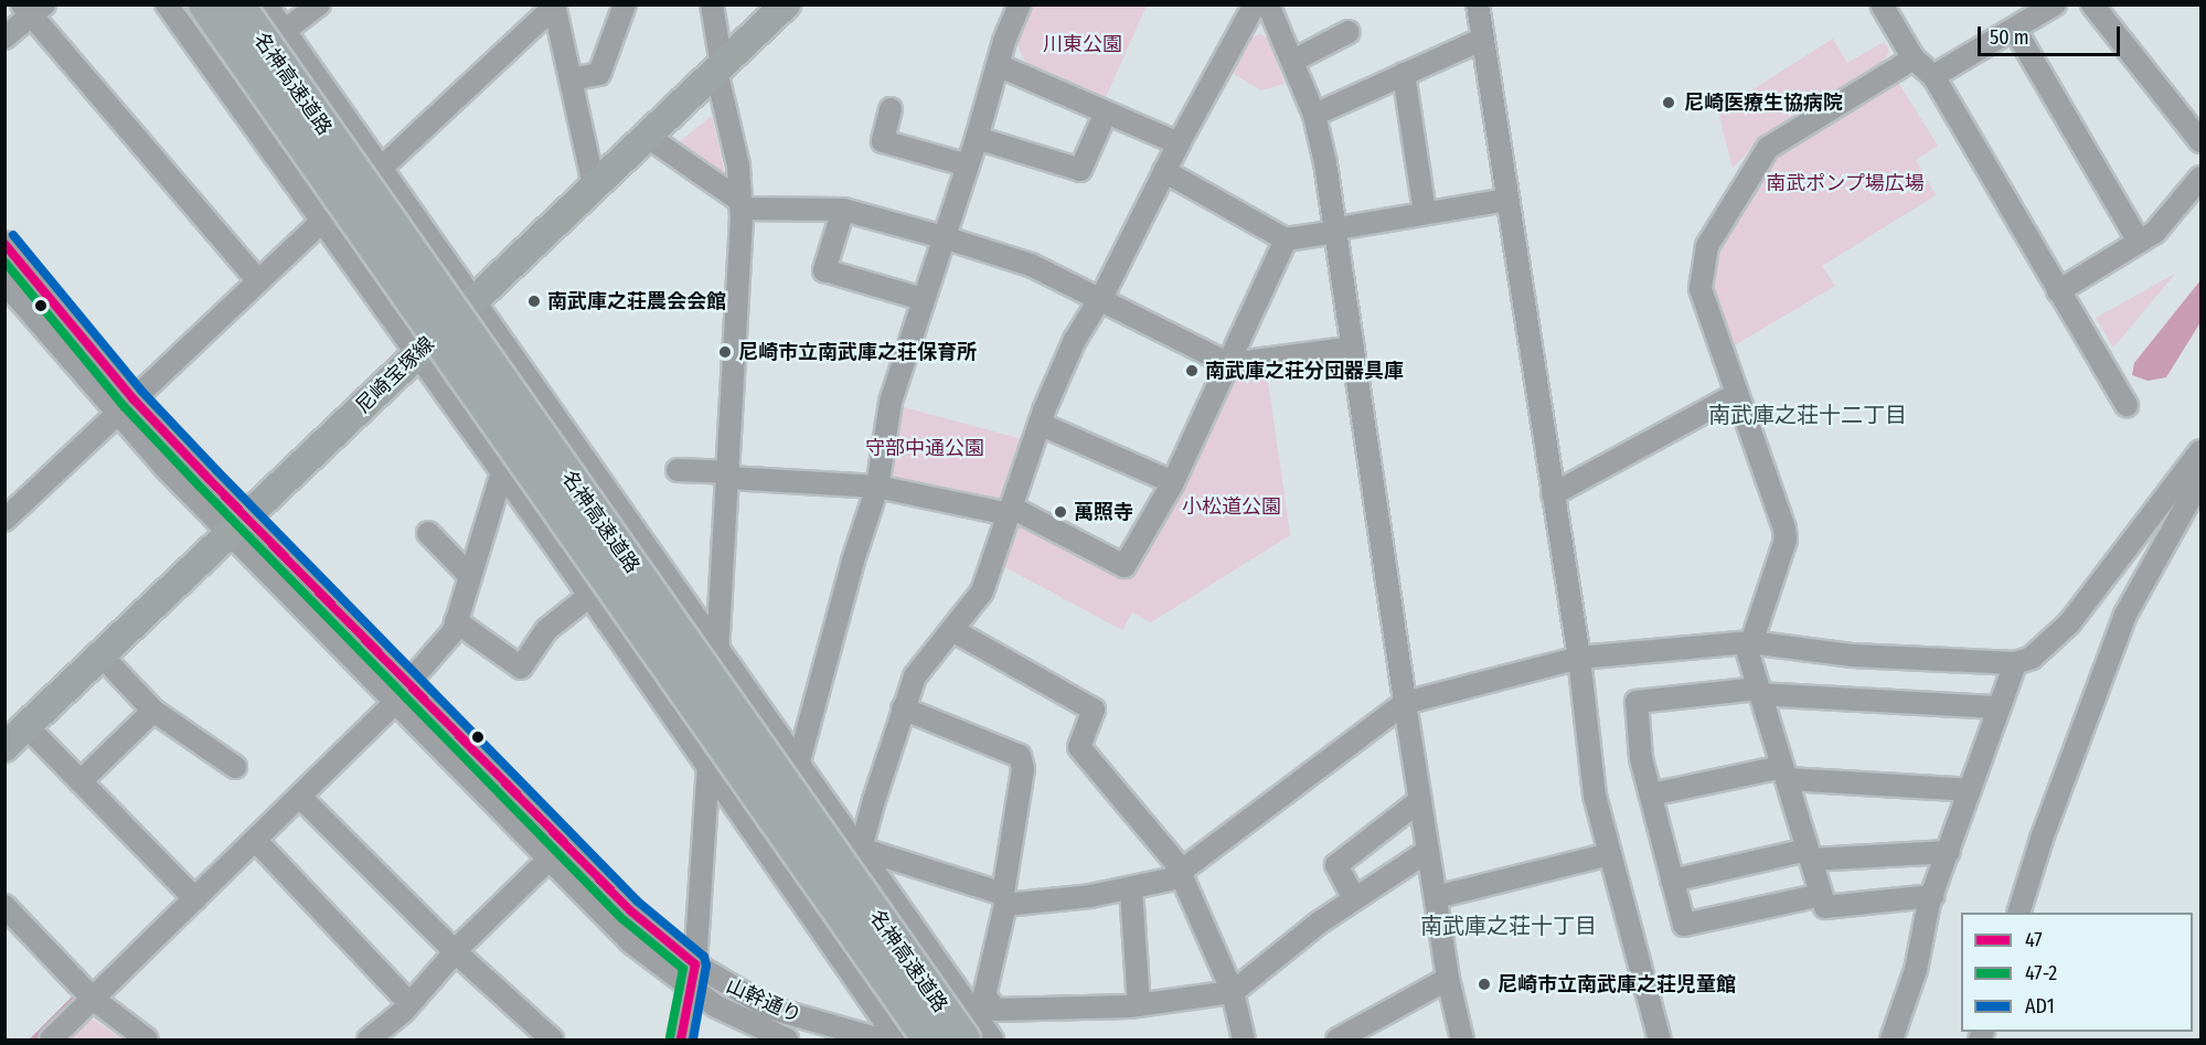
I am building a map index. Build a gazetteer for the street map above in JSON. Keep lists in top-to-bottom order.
{
  "streets": {
    "highway": ["名神高速道路"],
    "main road": ["尼崎宝塚線"],
    "street": ["山幹通り"]
  },
  "crossings": [
    ["尼崎宝塚線", "山幹通り"]
  ],
  "districts": ["南武庫之荘十二丁目", "南武庫之荘十丁目"],
  "parks": [
    "川東公園",
    "南武ポンプ場広場",
    "守部中通公園",
    "小松道公園"
  ],
  "places": [
    "尼崎医療生協病院",
    "南武庫之荘農会会館",
    "尼崎市立南武庫之荘保育所",
    "南武庫之荘分団器具庫",
    "萬照寺",
    "尼崎市立南武庫之荘児童館"
  ],
  "lines": ["transit line AD1", "transit line 47", "transit line 47-2"],
  "legend": ["47", "47-2", "AD1"],
  "scale_bar": "50 m"
}
